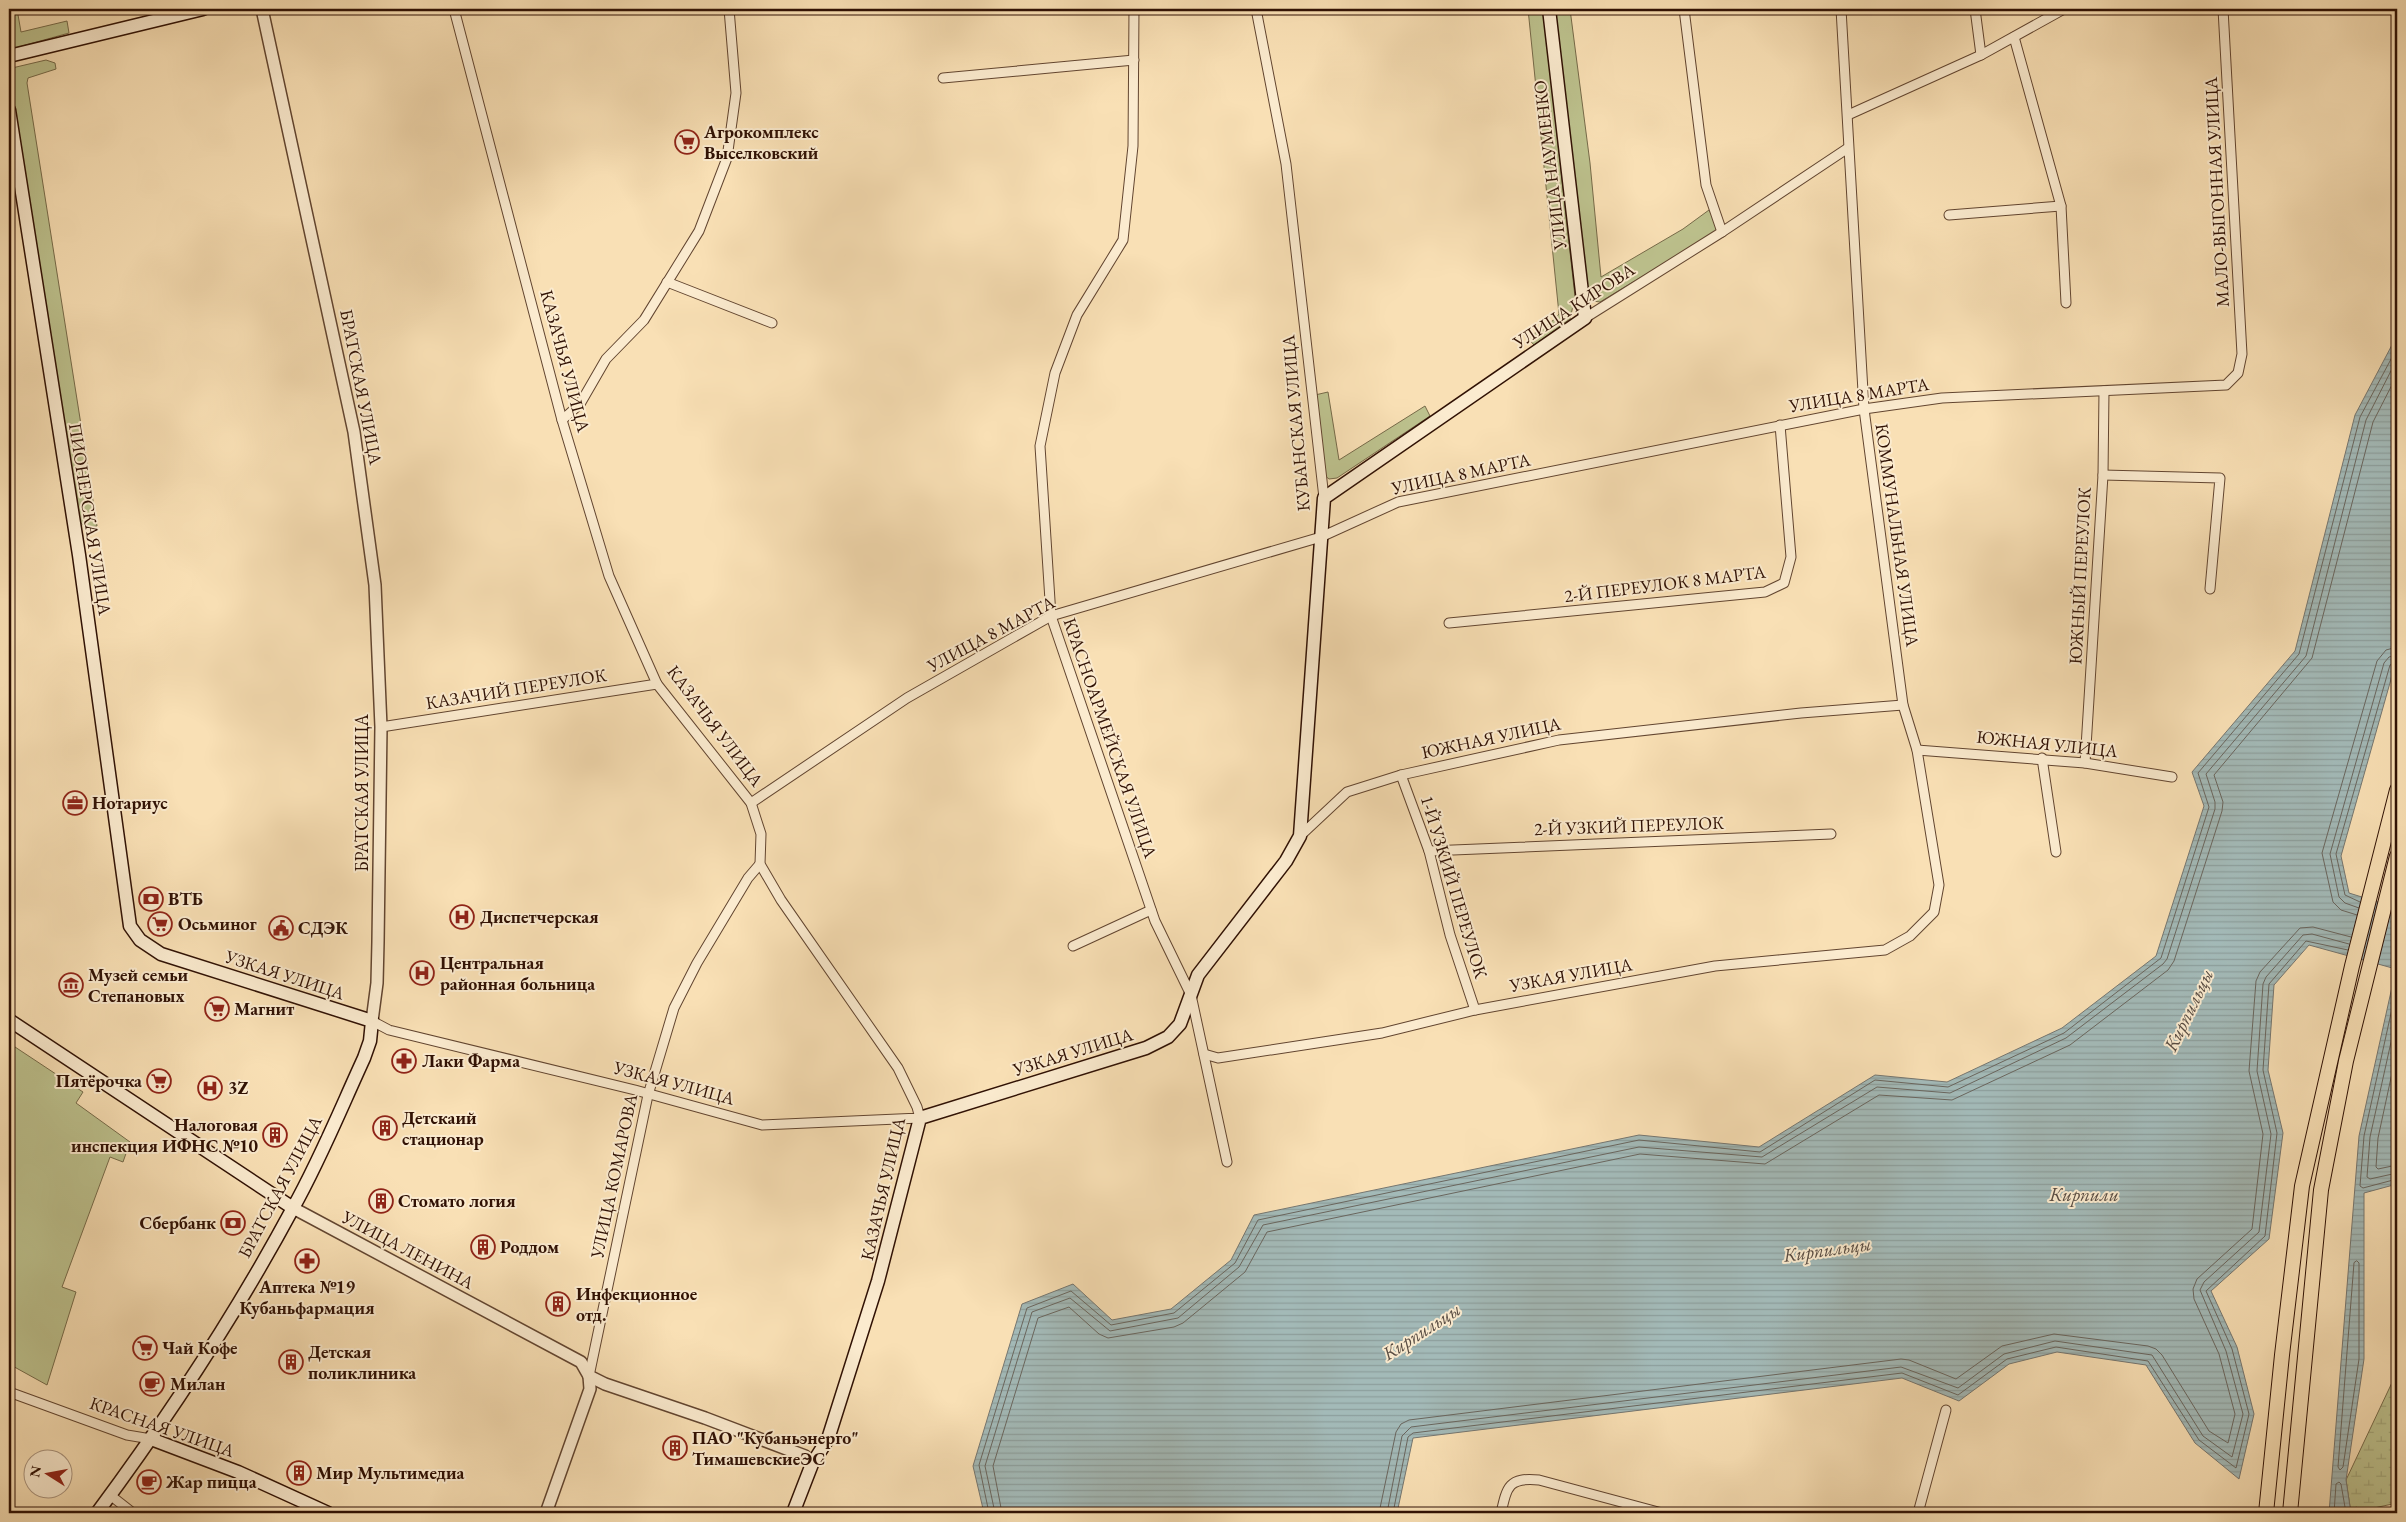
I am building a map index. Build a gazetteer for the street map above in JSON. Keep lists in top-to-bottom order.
{
  "streets": {
    "main road": [
      "УЛИЦА НАУМЕНКО",
      "УЛИЦА КИРОВА",
      "КАЗАЧЬЯ УЛИЦА",
      "БРАТСКАЯ УЛИЦА",
      "КУБАНСКАЯ УЛИЦА",
      "ПИОНЕРСКАЯ УЛИЦА",
      "ЮЖНАЯ УЛИЦА",
      "УЗКАЯ УЛИЦА",
      "УЛИЦА ЛЕНИНА",
      "КРАСНАЯ УЛИЦА"
    ],
    "street": [
      "МАЛО-ВЫГОННАЯ УЛИЦА",
      "УЛИЦА 8 МАРТА",
      "КОММУНАЛЬНАЯ УЛИЦА",
      "ЮЖНЫЙ ПЕРЕУЛОК",
      "2-Й ПЕРЕУЛОК 8 МАРТА",
      "КАЗАЧИЙ ПЕРЕУЛОК",
      "КРАСНОАРМЕЙСКАЯ УЛИЦА",
      "2-Й УЗКИЙ ПЕРЕУЛОК",
      "1-Й УЗКИЙ ПЕРЕУЛОК",
      "УЛИЦА КОМАРОВА"
    ]
  },
  "crossings": [
    ["УЛИЦА НАУМЕНКО", "УЛИЦА КИРОВА"],
    ["МАЛО-ВЫГОННАЯ УЛИЦА", "УЛИЦА 8 МАРТА"],
    ["УЛИЦА КИРОВА", "КУБАНСКАЯ УЛИЦА"],
    ["УЛИЦА КИРОВА", "КОММУНАЛЬНАЯ УЛИЦА"],
    ["КАЗАЧЬЯ УЛИЦА", "УЛИЦА 8 МАРТА"],
    ["КАЗАЧЬЯ УЛИЦА", "КАЗАЧИЙ ПЕРЕУЛОК"],
    ["КАЗАЧЬЯ УЛИЦА", "УЗКАЯ УЛИЦА"],
    ["КАЗАЧЬЯ УЛИЦА", "УЛИЦА КОМАРОВА"],
    ["КАЗАЧЬЯ УЛИЦА", "УЛИЦА ЛЕНИНА"],
    ["БРАТСКАЯ УЛИЦА", "КАЗАЧИЙ ПЕРЕУЛОК"],
    ["БРАТСКАЯ УЛИЦА", "УЗКАЯ УЛИЦА"],
    ["БРАТСКАЯ УЛИЦА", "УЛИЦА ЛЕНИНА"],
    ["БРАТСКАЯ УЛИЦА", "КРАСНАЯ УЛИЦА"],
    ["УЛИЦА 8 МАРТА", "КУБАНСКАЯ УЛИЦА"],
    ["УЛИЦА 8 МАРТА", "КОММУНАЛЬНАЯ УЛИЦА"],
    ["УЛИЦА 8 МАРТА", "ЮЖНЫЙ ПЕРЕУЛОК"],
    ["УЛИЦА 8 МАРТА", "2-Й ПЕРЕУЛОК 8 МАРТА"],
    ["УЛИЦА 8 МАРТА", "КРАСНОАРМЕЙСКАЯ УЛИЦА"],
    ["КУБАНСКАЯ УЛИЦА", "ЮЖНАЯ УЛИЦА"],
    ["ПИОНЕРСКАЯ УЛИЦА", "УЗКАЯ УЛИЦА"],
    ["КОММУНАЛЬНАЯ УЛИЦА", "ЮЖНАЯ УЛИЦА"],
    ["КОММУНАЛЬНАЯ УЛИЦА", "УЗКАЯ УЛИЦА"],
    ["ЮЖНЫЙ ПЕРЕУЛОК", "ЮЖНАЯ УЛИЦА"],
    ["КРАСНОАРМЕЙСКАЯ УЛИЦА", "ЮЖНАЯ УЛИЦА"],
    ["КРАСНОАРМЕЙСКАЯ УЛИЦА", "УЗКАЯ УЛИЦА"],
    ["ЮЖНАЯ УЛИЦА", "1-Й УЗКИЙ ПЕРЕУЛОК"],
    ["ЮЖНАЯ УЛИЦА", "УЗКАЯ УЛИЦА"],
    ["2-Й УЗКИЙ ПЕРЕУЛОК", "1-Й УЗКИЙ ПЕРЕУЛОК"],
    ["1-Й УЗКИЙ ПЕРЕУЛОК", "УЗКАЯ УЛИЦА"],
    ["УЗКАЯ УЛИЦА", "УЛИЦА КОМАРОВА"],
    ["УЛИЦА КОМАРОВА", "УЛИЦА ЛЕНИНА"]
  ],
  "water": ["Кирпильцы", "Кирпили"],
  "places": {
    "supermarket": [
      "Агрокомплекс Выселковский",
      "Осьминог",
      "Магнит",
      "Пятёрочка",
      "Чай Кофе"
    ],
    "office": ["Нотариус"],
    "bank": ["ВТБ", "Сбербанк"],
    "hospital": ["Диспетчерская", "Центральная районная больница", "3Z"],
    "public building": ["СДЭК"],
    "museum": ["Музей семьи Степановых"],
    "pharmacy": ["Лаки Фарма", "Аптека №19 Кубаньфармация"],
    "building": [
      "Детскаий стационар",
      "Налоговая инспекция ИФНС №10",
      "Стомато логия",
      "Роддом",
      "Инфекционное отд.",
      "Детская поликлиника",
      "ПАО \"Кубаньэнерго\" ТимашевскиеЭС",
      "Мир Мультимедиа"
    ],
    "cafe": ["Милан", "Жар пицца"]
  },
  "north": "left"
}
